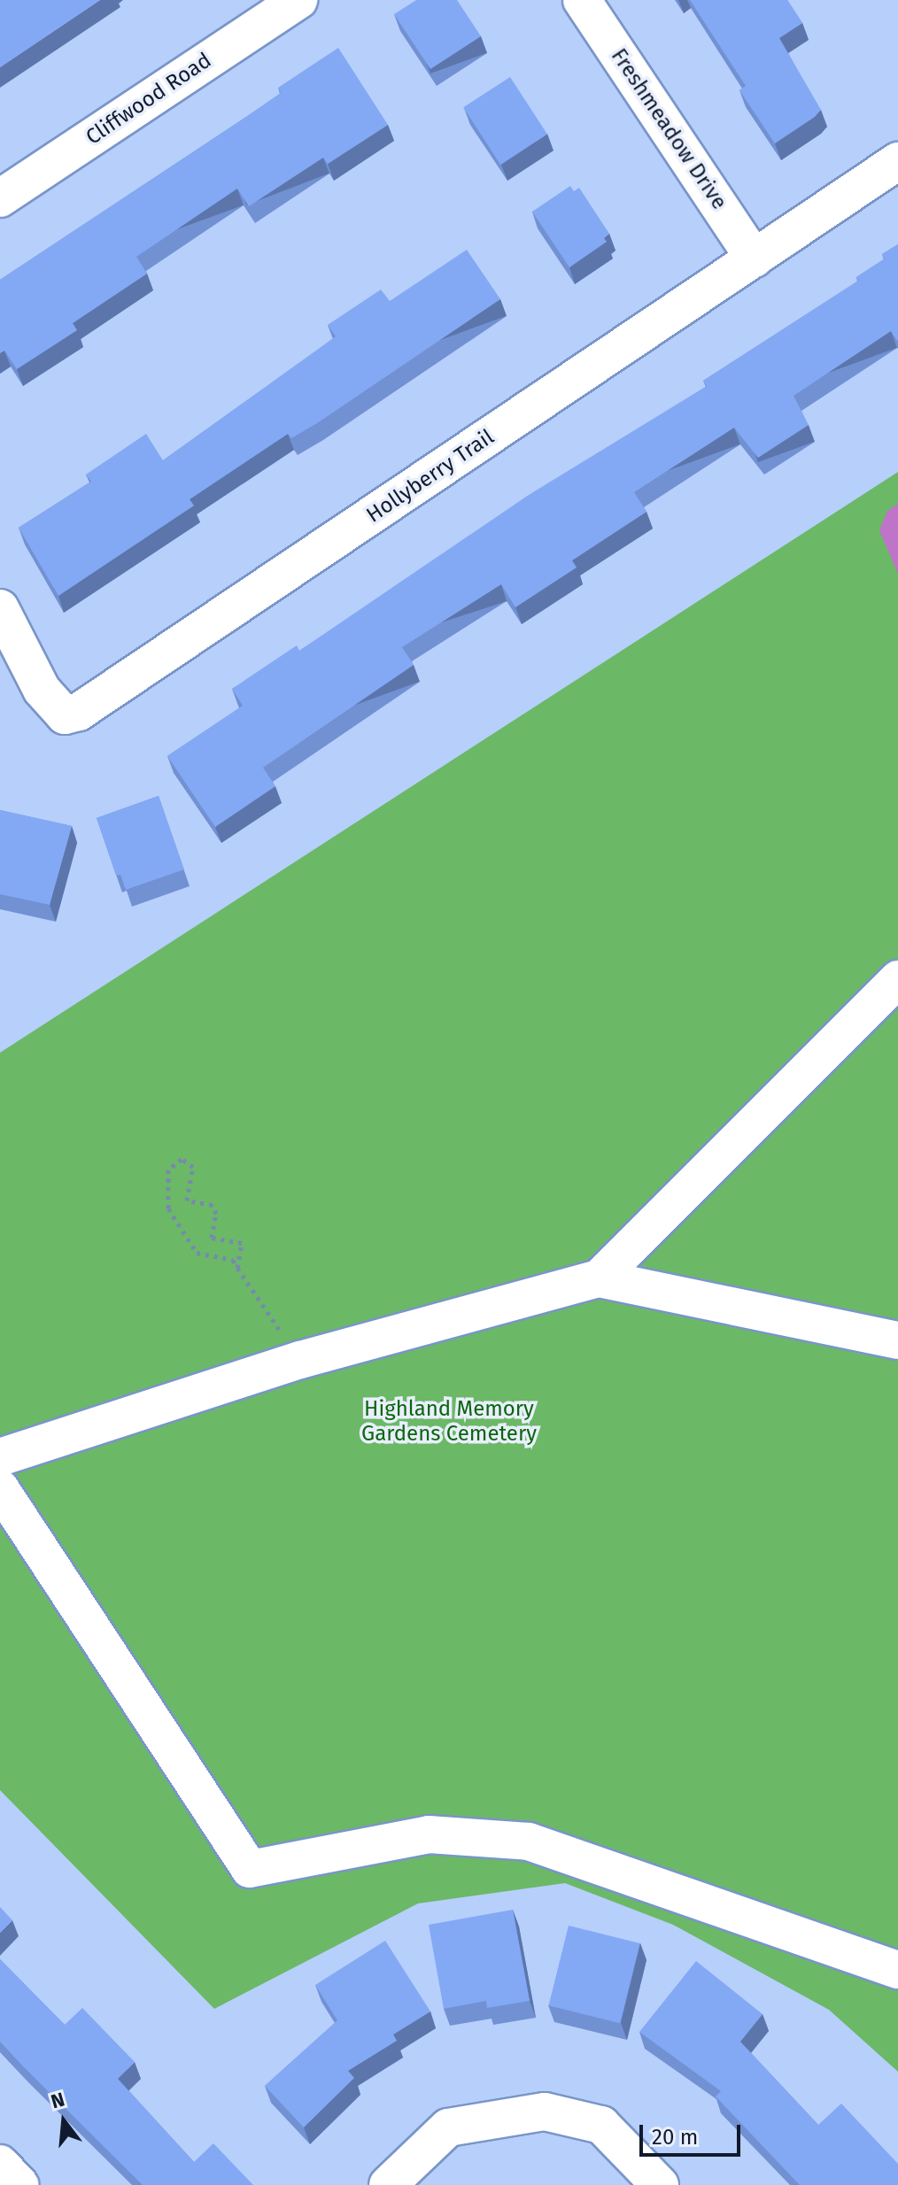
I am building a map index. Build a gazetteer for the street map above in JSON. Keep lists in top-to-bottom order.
{
  "streets": {
    "street": ["Cliffwood Road", "Freshmeadow Drive", "Hollyberry Trail"]
  },
  "crossings": [
    ["Freshmeadow Drive", "Hollyberry Trail"]
  ],
  "parks": ["Highland Memory Gardens Cemetery"],
  "scale_bar": "20 m",
  "north": "top"
}
